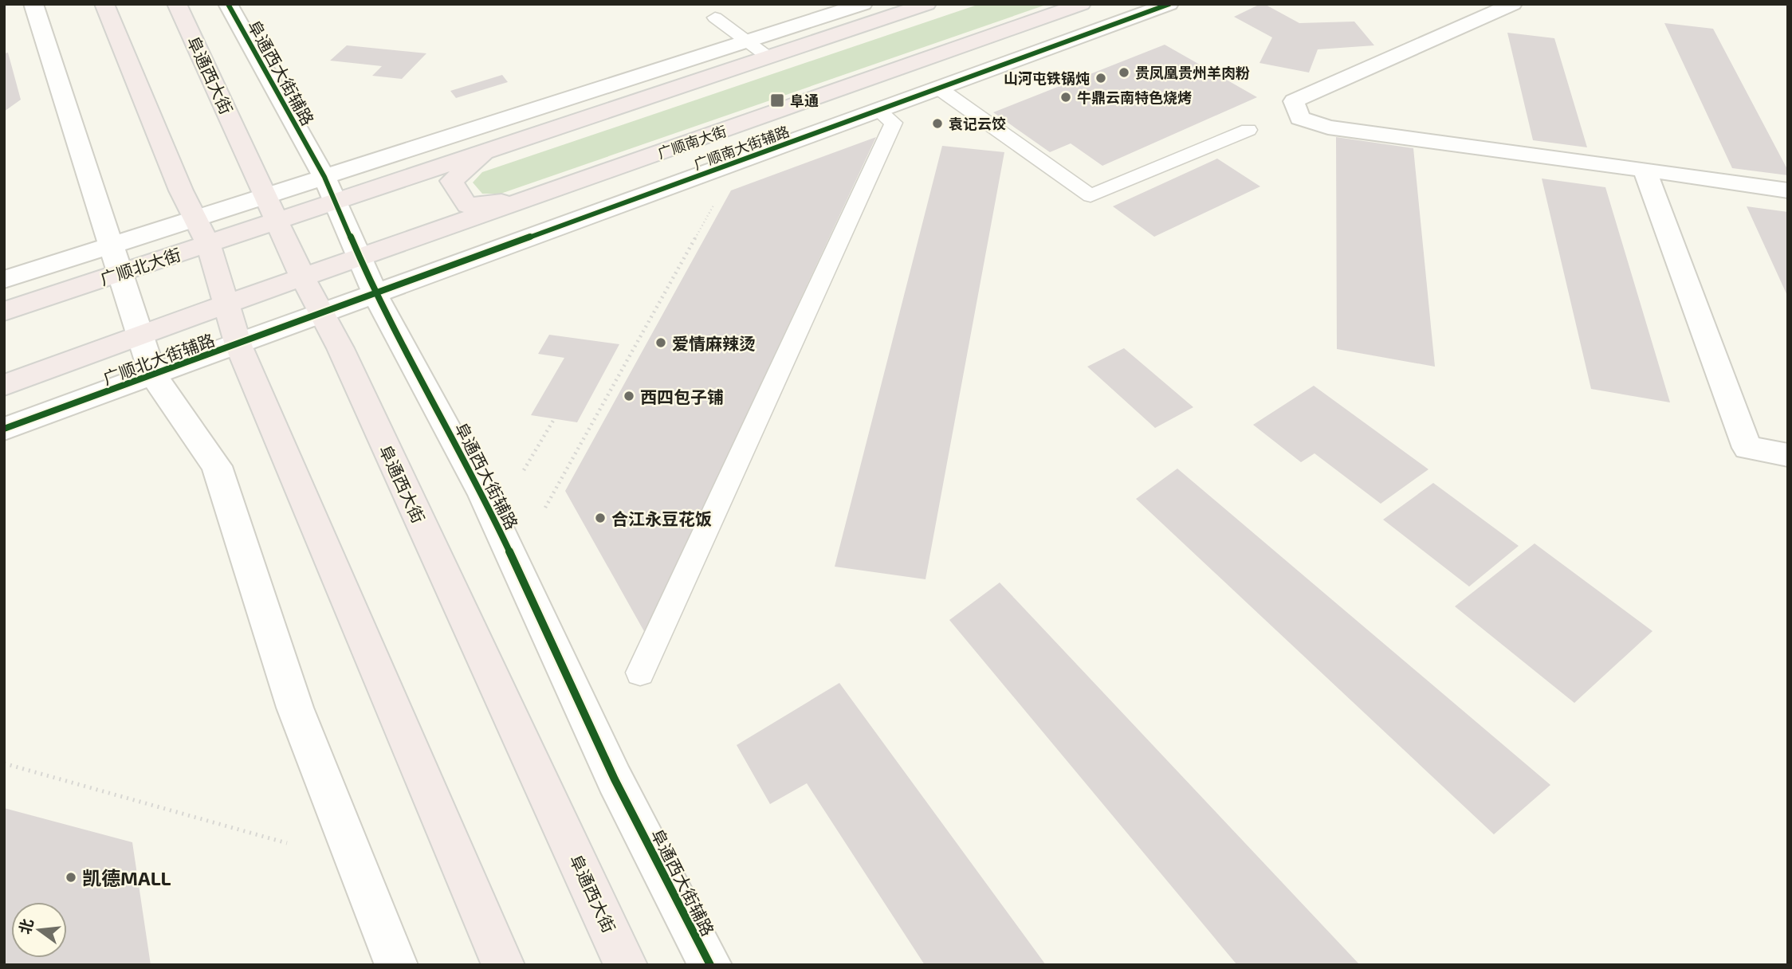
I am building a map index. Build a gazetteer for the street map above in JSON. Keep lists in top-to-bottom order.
{
  "streets": {
    "main road": ["阜通西大街", "广顺南大街", "广顺北大街"],
    "street": ["阜通西大街辅路", "广顺南大街辅路", "广顺北大街辅路"]
  },
  "crossings": [
    ["阜通西大街辅路", "广顺南大街"],
    ["阜通西大街辅路", "广顺南大街辅路"],
    ["阜通西大街", "广顺南大街"],
    ["阜通西大街", "广顺南大街辅路"],
    ["阜通西大街", "广顺北大街"],
    ["阜通西大街", "广顺北大街辅路"],
    ["广顺南大街辅路", "广顺北大街辅路"]
  ],
  "places": {
    "other": [
      "贵凤凰贵州羊肉粉",
      "山河屯铁锅炖",
      "牛鼎云南特色烧烤",
      "袁记云饺",
      "爱情麻辣烫",
      "西四包子铺",
      "合江永豆花饭",
      "凯德MALL"
    ],
    "transit": ["阜通"]
  },
  "north": "left"
}
